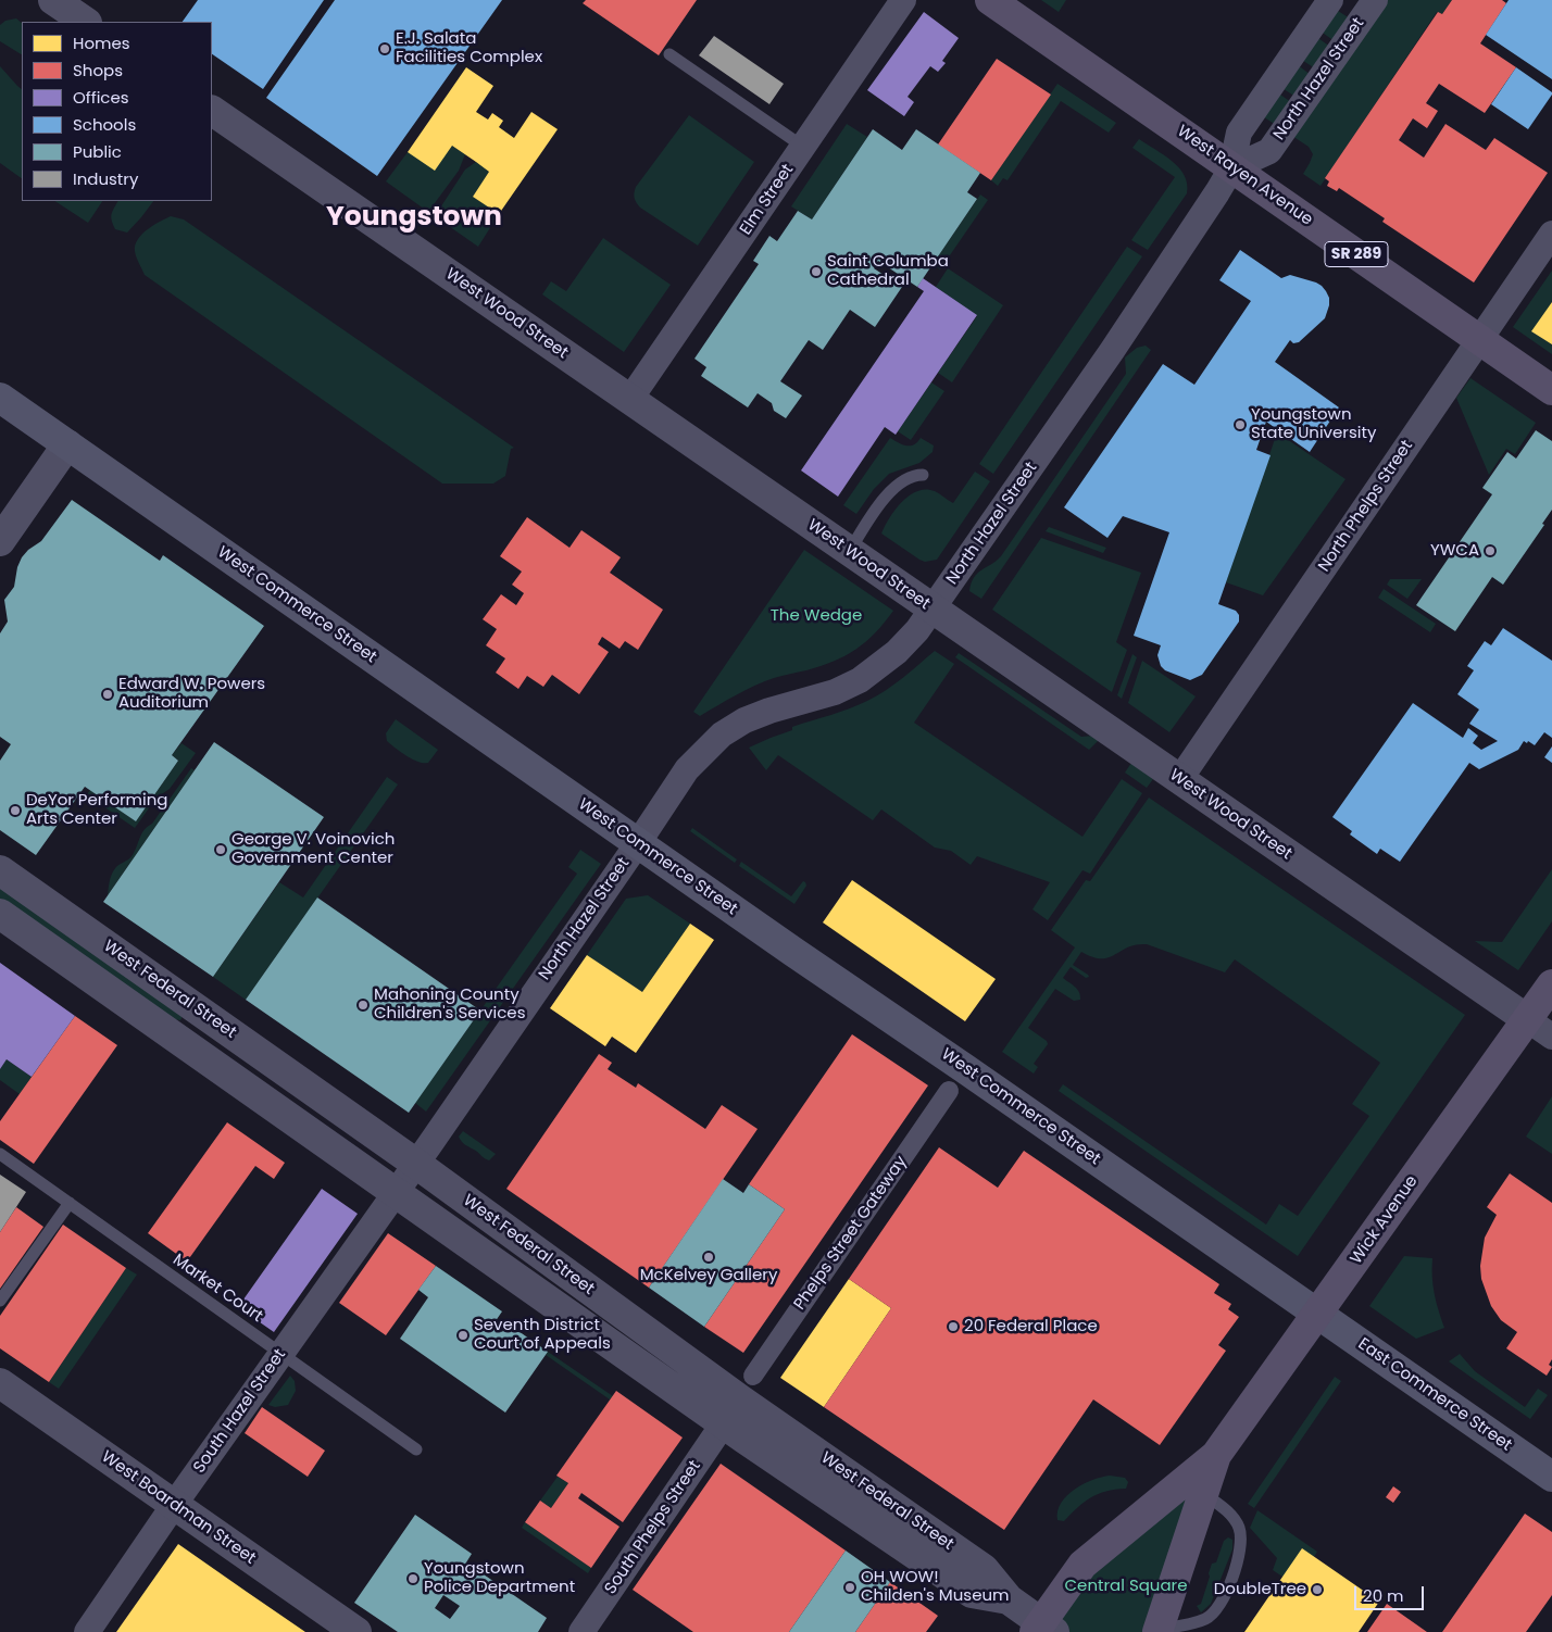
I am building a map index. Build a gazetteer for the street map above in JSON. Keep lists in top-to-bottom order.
{
  "streets": {
    "main road": [
      "West Rayen Avenue",
      "SR 289",
      "West Commerce Street",
      "Wick Avenue",
      "East Commerce Street"
    ],
    "street": [
      "North Hazel Street",
      "Elm Street",
      "West Wood Street",
      "North Phelps Street",
      "West Federal Street",
      "Phelps Street Gateway",
      "South Hazel Street",
      "West Boardman Street",
      "South Phelps Street"
    ],
    "lane": ["Market Court"]
  },
  "crossings": [
    ["North Hazel Street", "West Rayen Avenue"],
    ["North Hazel Street", "West Wood Street"],
    ["North Hazel Street", "West Commerce Street"],
    ["North Hazel Street", "West Federal Street"],
    ["North Hazel Street", "South Hazel Street"],
    ["West Rayen Avenue", "North Phelps Street"],
    ["Elm Street", "West Wood Street"],
    ["West Wood Street", "North Phelps Street"],
    ["West Wood Street", "Wick Avenue"],
    ["West Commerce Street", "Wick Avenue"],
    ["West Commerce Street", "East Commerce Street"],
    ["West Federal Street", "Phelps Street Gateway"],
    ["West Federal Street", "South Hazel Street"],
    ["West Federal Street", "South Phelps Street"],
    ["Wick Avenue", "East Commerce Street"],
    ["Phelps Street Gateway", "South Phelps Street"],
    ["Market Court", "South Hazel Street"],
    ["South Hazel Street", "West Boardman Street"]
  ],
  "districts": ["Youngstown"],
  "parks": ["The Wedge", "Central Square"],
  "places": [
    "E.J. Salata Facilities Complex",
    "Saint Columba Cathedral",
    "Youngstown State University",
    "YWCA",
    "Edward W. Powers Auditorium",
    "DeYor Performing Arts Center",
    "George V. Voinovich Government Center",
    "Mahoning County Children's Services",
    "McKelvey Gallery",
    "20 Federal Place",
    "Seventh District Court of Appeals",
    "Youngstown Police Department",
    "OH WOW! Childen's Museum",
    "DoubleTree"
  ],
  "legend": [
    "Homes",
    "Shops",
    "Offices",
    "Schools",
    "Public",
    "Industry"
  ],
  "scale_bar": "20 m"
}
